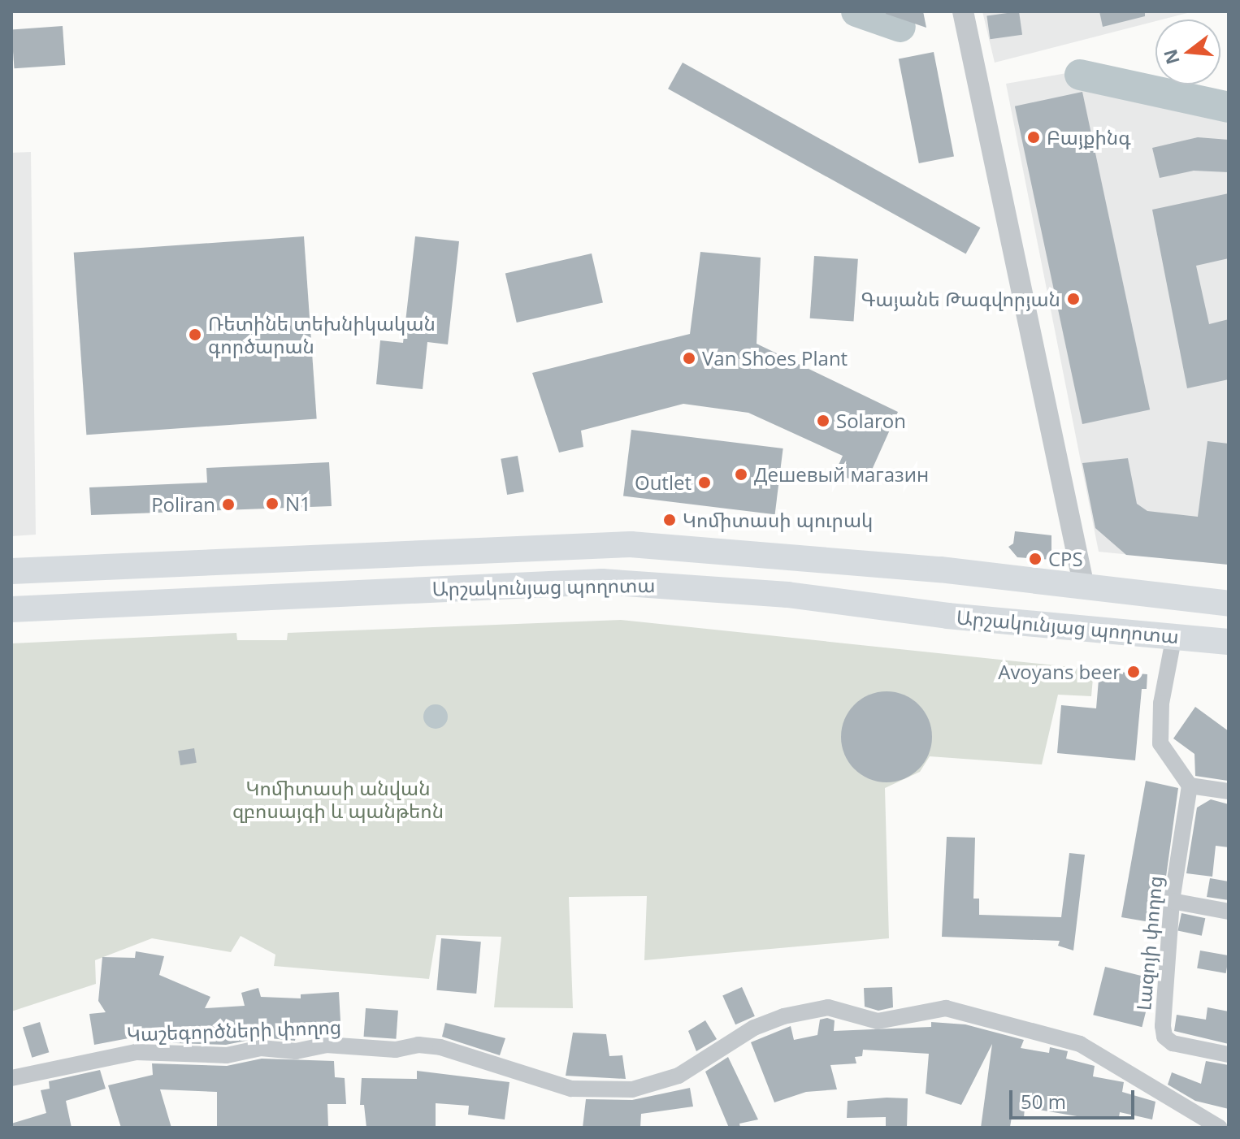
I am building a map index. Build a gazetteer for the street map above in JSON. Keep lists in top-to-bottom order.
{
  "streets": {
    "main road": ["Արշակունյաց պողոտա"],
    "street": ["Լազոյի փողոց", "Կաշեգործների փողոց"]
  },
  "parks": ["Կոմիտասի անվան զբոսայգի և պանթեոն"],
  "places": [
    "Բայքինգ",
    "Գայանե Թագվորյան",
    "Ռետինե տեխնիկական գործարան",
    "Van Shoes Plant",
    "Solaron",
    "Дешевый магазин",
    "Outlet",
    "N1",
    "Poliran",
    "Կոմիտասի պուրակ",
    "CPS",
    "Avoyans beer"
  ],
  "scale_bar": "50 m",
  "north": "left"
}
